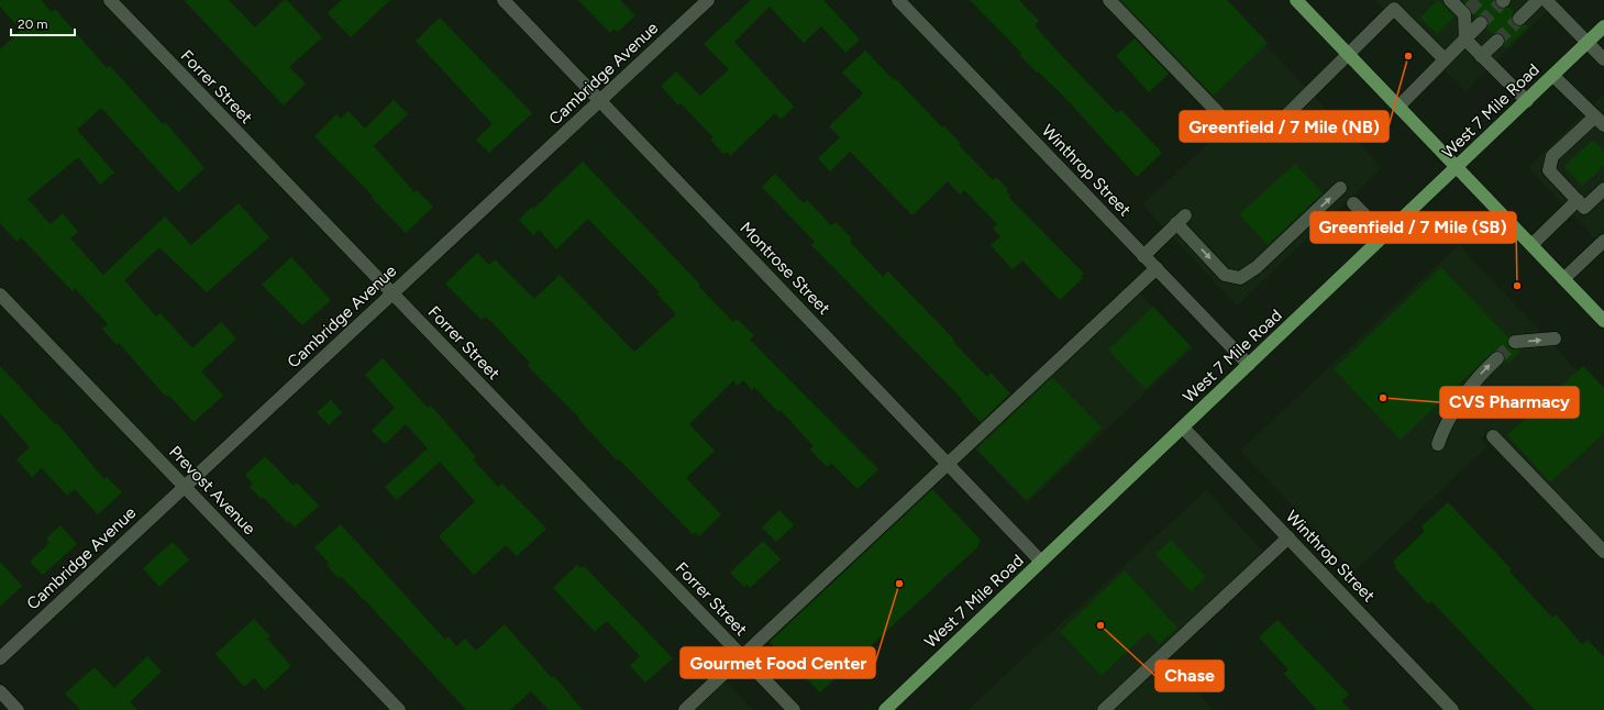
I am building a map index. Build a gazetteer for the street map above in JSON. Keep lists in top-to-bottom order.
{
  "streets": {
    "main road": ["West 7 Mile Road"],
    "street": [
      "Cambridge Avenue",
      "Forrer Street",
      "Winthrop Street",
      "Montrose Street",
      "Prevost Avenue"
    ]
  },
  "crossings": [
    ["Cambridge Avenue", "Forrer Street"],
    ["Cambridge Avenue", "Montrose Street"],
    ["Cambridge Avenue", "Prevost Avenue"],
    ["West 7 Mile Road", "Winthrop Street"],
    ["West 7 Mile Road", "Montrose Street"]
  ],
  "places": [
    "Greenfield / 7 Mile (NB)",
    "Greenfield / 7 Mile (SB)",
    "CVS Pharmacy",
    "Gourmet Food Center",
    "Chase"
  ],
  "scale_bar": "20 m"
}
